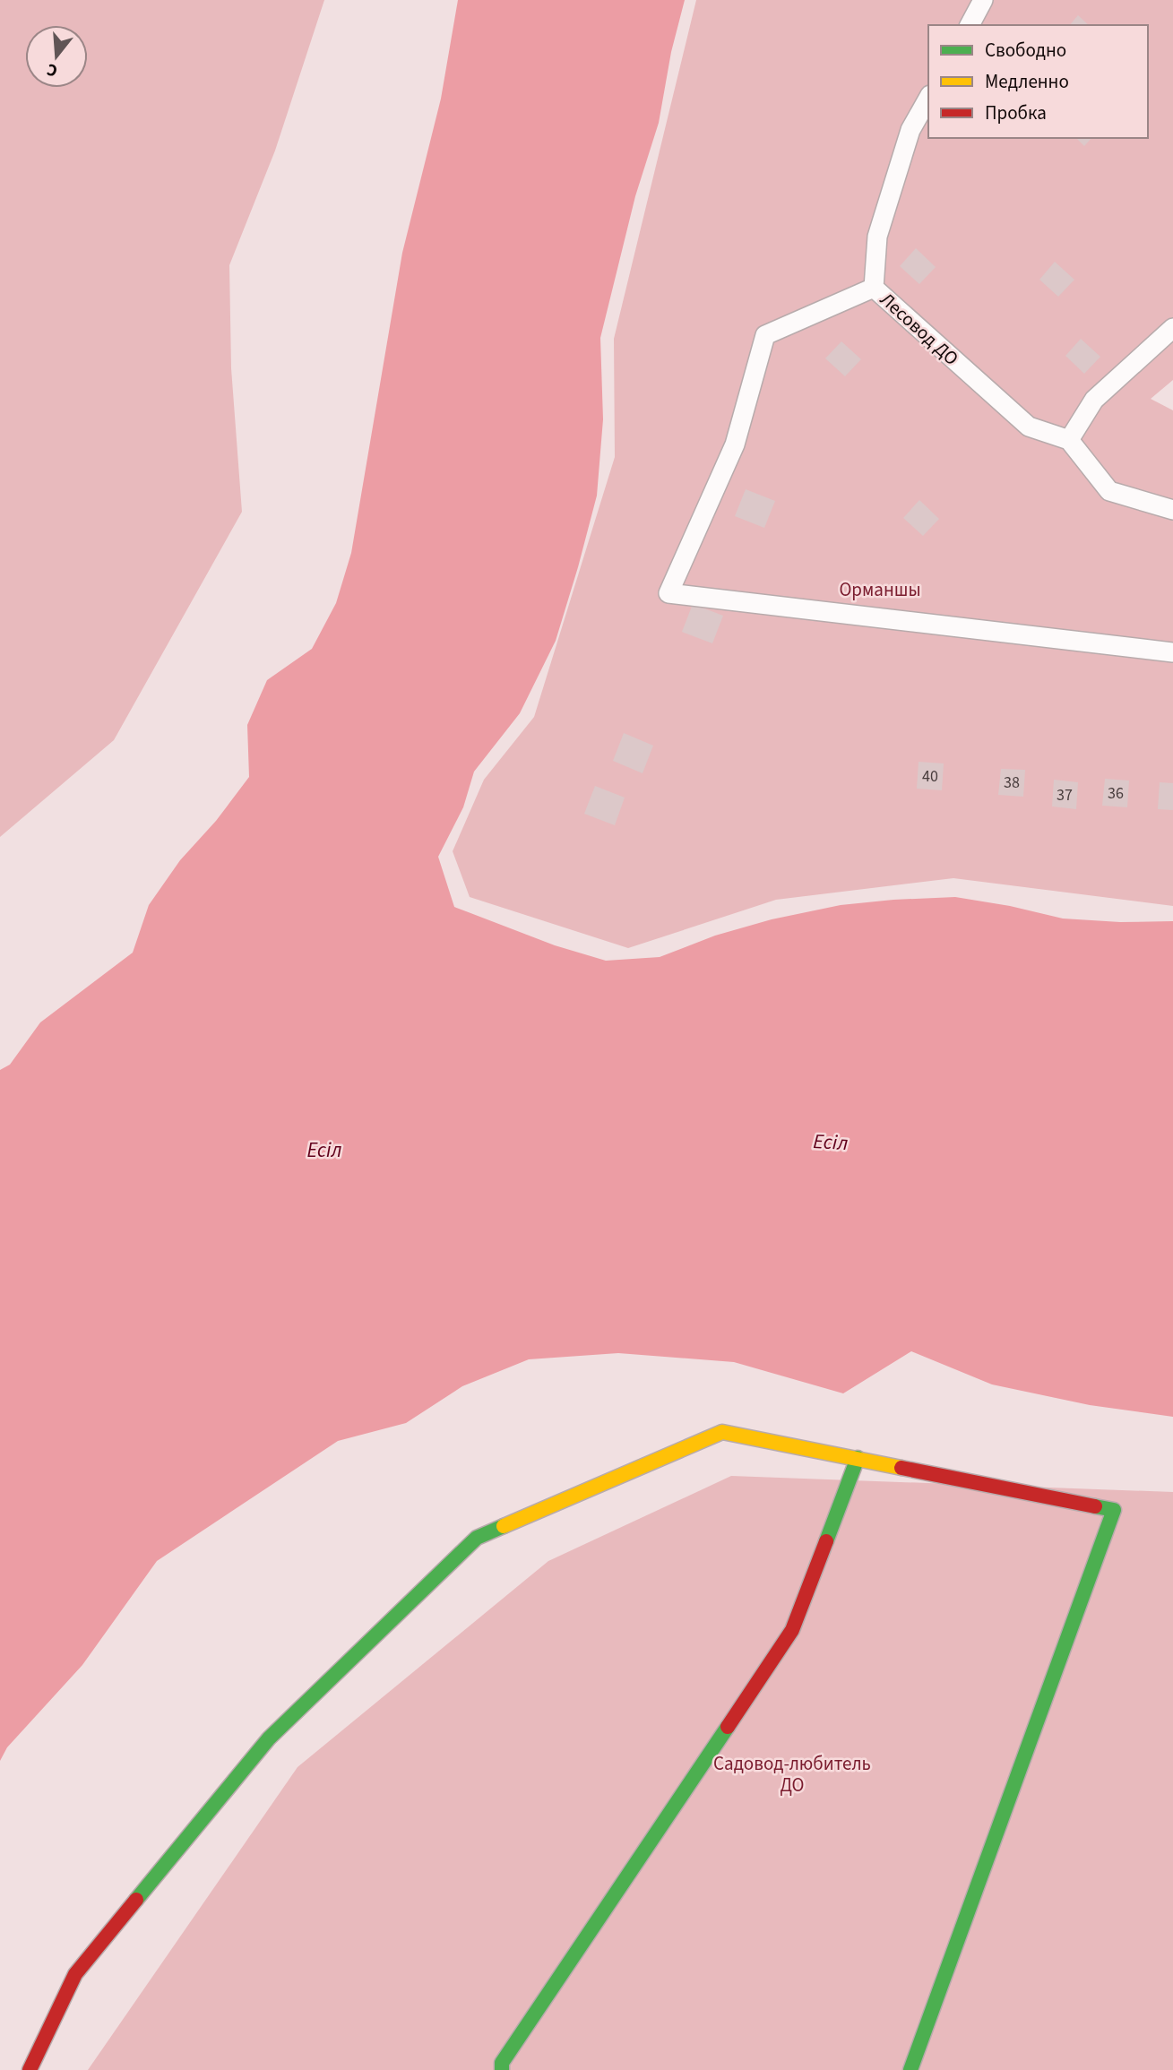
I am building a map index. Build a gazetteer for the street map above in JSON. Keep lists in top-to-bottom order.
{
  "streets": {
    "lane": ["Лесовод ДО"]
  },
  "water": ["Есіл"],
  "parks": ["Орманшы", "Садовод-любитель ДО"],
  "house_numbers": [
    "40",
    "38",
    "36",
    "37"
  ],
  "legend": ["Свободно", "Медленно", "Пробка"],
  "north": "bottom"
}
